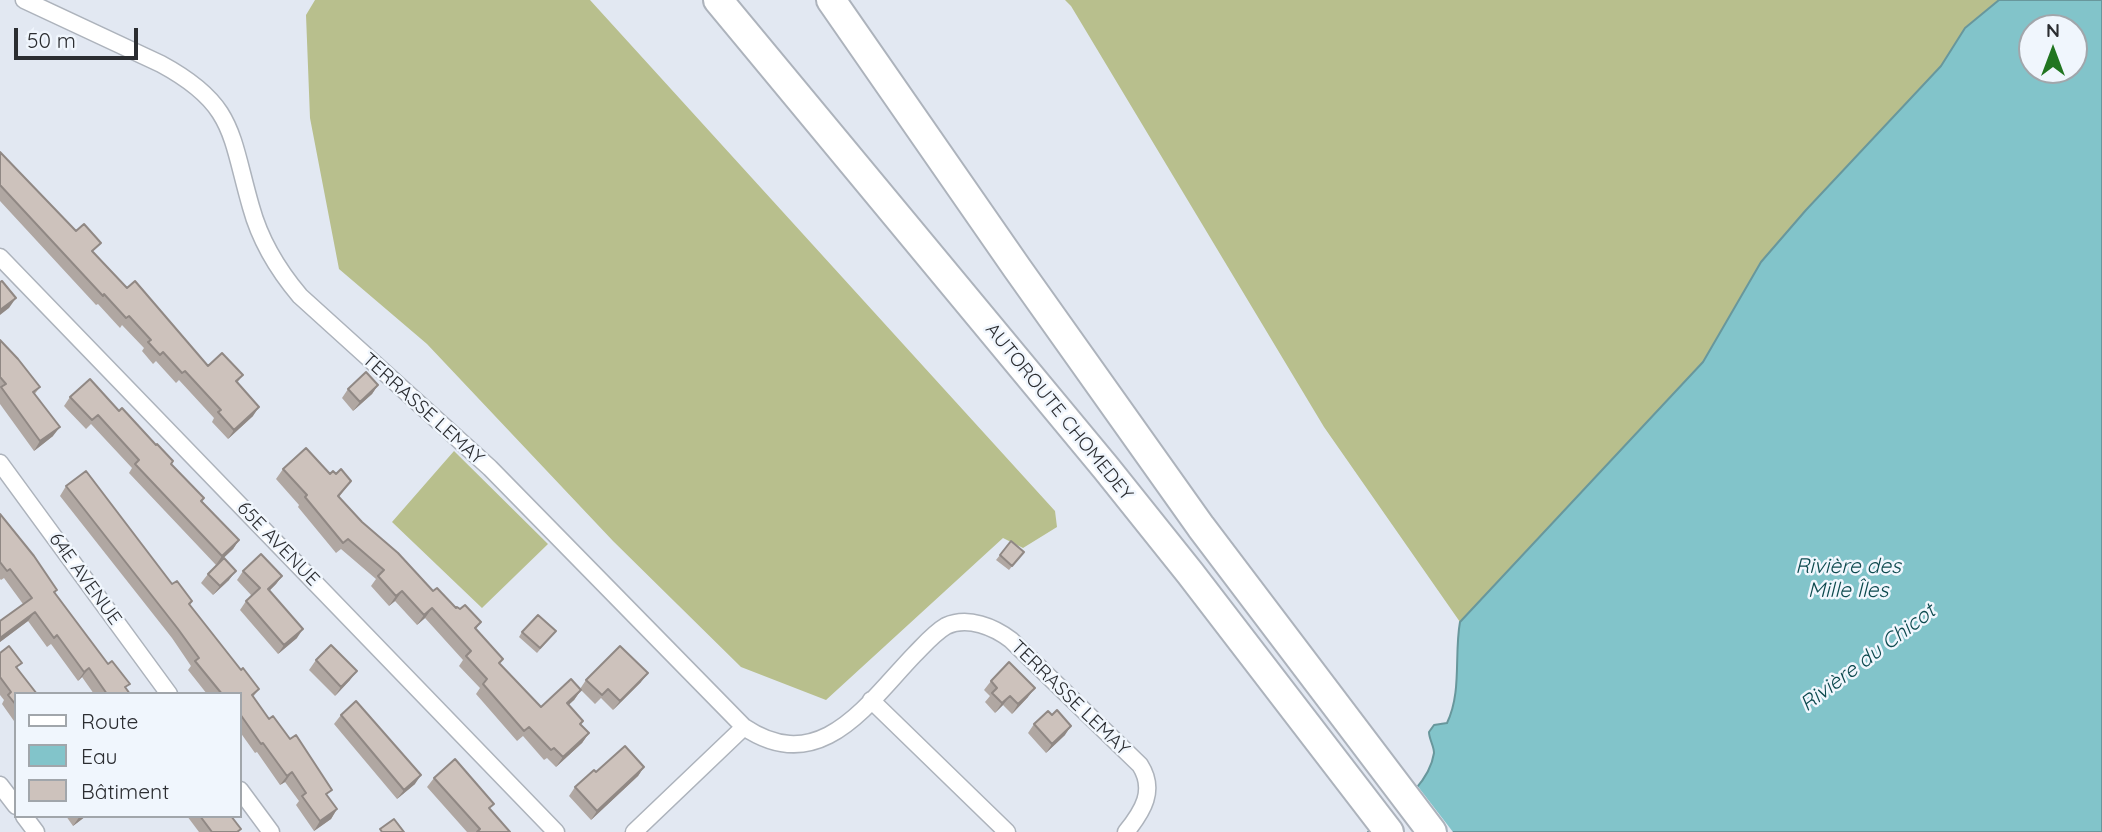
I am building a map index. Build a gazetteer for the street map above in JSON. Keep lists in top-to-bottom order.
{
  "streets": {
    "highway": ["AUTOROUTE CHOMEDEY"],
    "street": ["TERRASSE LEMAY", "65E AVENUE", "64E AVENUE"]
  },
  "water": ["Rivière des Mille Îles", "Rivière du Chicot"],
  "legend": ["Route", "Eau", "Bâtiment"],
  "scale_bar": "50 m",
  "north": "top"
}
